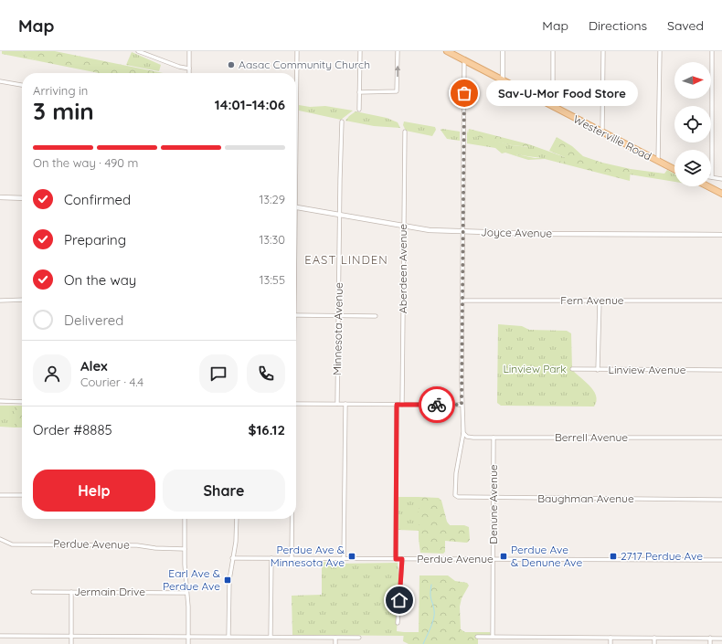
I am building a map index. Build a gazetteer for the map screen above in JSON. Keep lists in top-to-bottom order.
{
  "streets": {
    "main road": ["Westerville Road"],
    "street": [
      "Joyce Avenue",
      "Aberdeen Avenue",
      "Fern Avenue",
      "Minnesota Avenue",
      "Linview Avenue",
      "Berrell Avenue",
      "Baughman Avenue",
      "Denune Avenue",
      "Perdue Avenue",
      "Jermain Drive"
    ]
  },
  "crossings": [
    ["Joyce Avenue", "Aberdeen Avenue"],
    ["Joyce Avenue", "Minnesota Avenue"],
    ["Berrell Avenue", "Baughman Avenue"],
    ["Berrell Avenue", "Denune Avenue"],
    ["Baughman Avenue", "Denune Avenue"],
    ["Denune Avenue", "Perdue Avenue"]
  ],
  "districts": ["EAST LINDEN"],
  "parks": ["Linview Park"],
  "places": {
    "other": ["Aasac Community Church", "Sav-U-Mor Food Store"],
    "transit": [
      "Perdue Ave & Minnesota Ave",
      "Perdue Ave & Denune Ave",
      "2717 Perdue Ave",
      "Earl Ave & Perdue Ave"
    ]
  },
  "north": "right",
  "page": {
    "header": "Map",
    "nav": ["Map", "Directions", "Saved"],
    "heading": ["3 min", "Arriving in", "14:01–14:06"],
    "panel": [
      "Alex",
      "Courier · 4.4",
      "Order #8885",
      "$16.12"
    ],
    "bubble": "Sav-U-Mor Food Store",
    "bar": "On the way · 490 m",
    "list": [
      ["Confirmed", "13:29"],
      ["Preparing", "13:30"],
      ["On the way", "13:55"],
      "Delivered"
    ],
    "buttons": ["Help", "Share"]
  }
}
